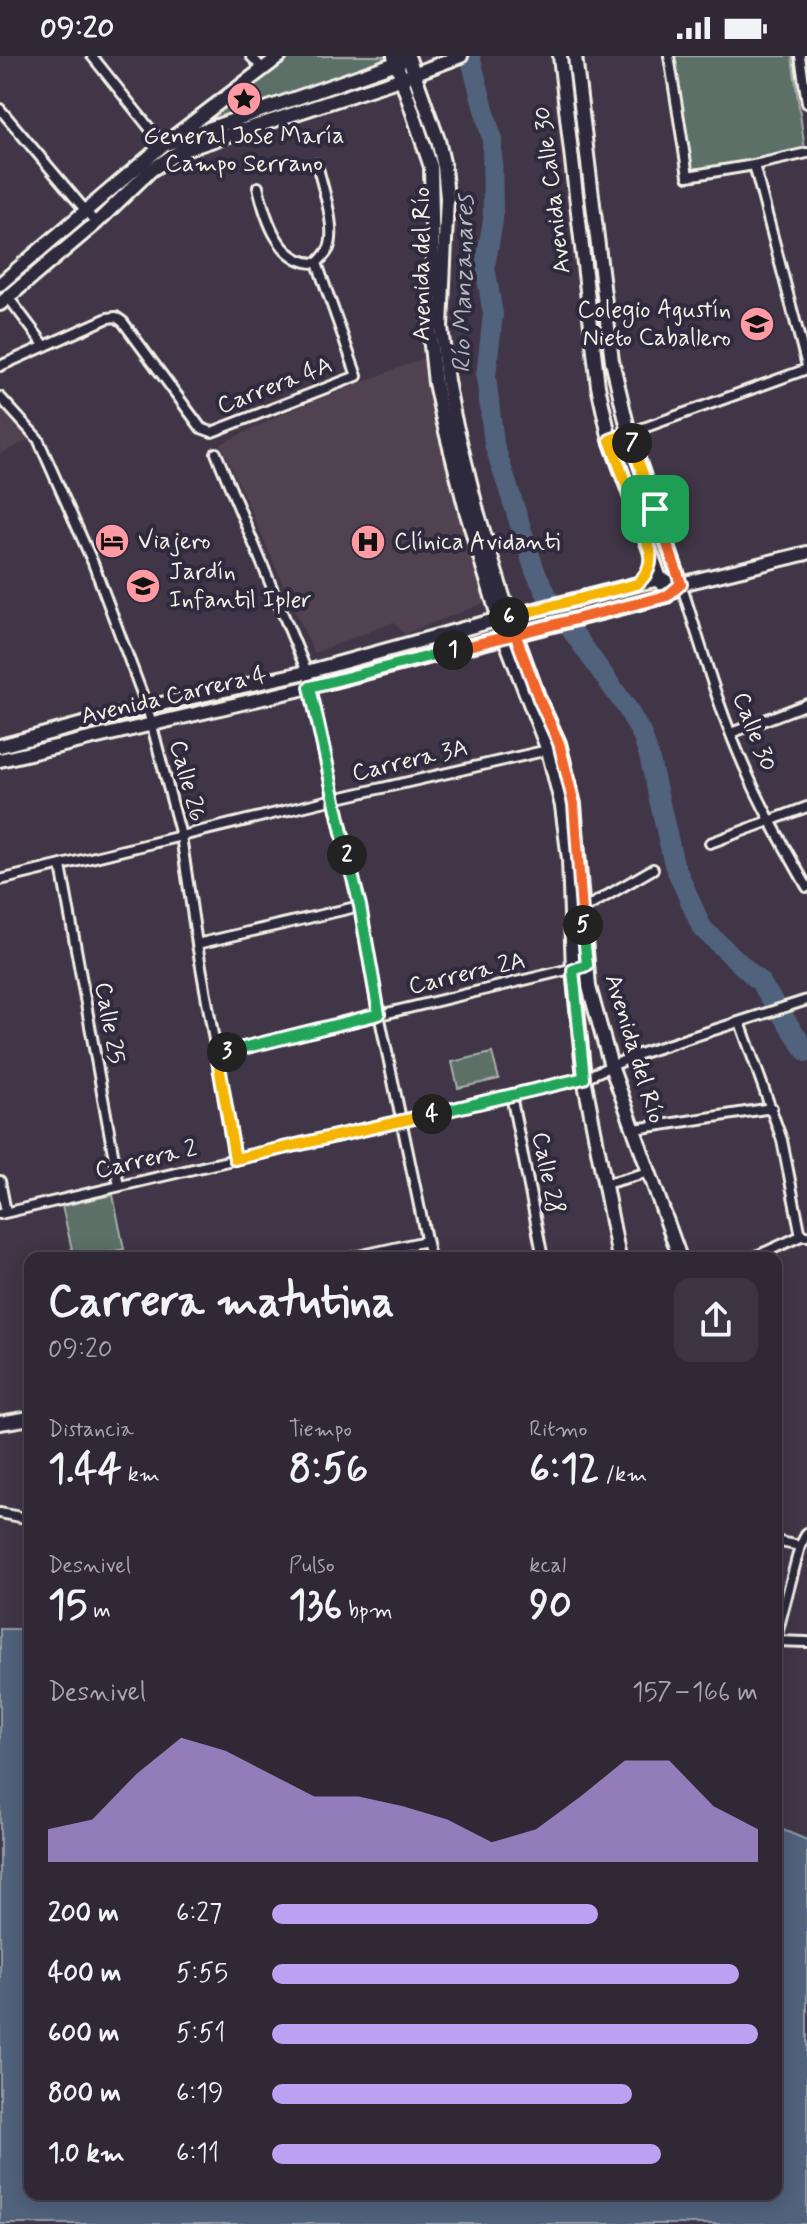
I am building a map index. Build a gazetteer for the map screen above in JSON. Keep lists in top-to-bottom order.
{
  "streets": {
    "main road": ["Avenida Calle 30", "Avenida del Río", "Avenida Carrera 4"],
    "street": [
      "Carrera 4A",
      "Calle 30",
      "Carrera 3A",
      "Calle 26",
      "Carrera 2A",
      "Calle 25",
      "Carrera 2",
      "Calle 28"
    ]
  },
  "crossings": [
    ["Avenida Calle 30", "Avenida Carrera 4"],
    ["Avenida Calle 30", "Calle 30"],
    ["Avenida del Río", "Avenida Carrera 4"],
    ["Avenida del Río", "Carrera 3A"],
    ["Avenida del Río", "Carrera 2A"],
    ["Avenida del Río", "Carrera 2"],
    ["Avenida Carrera 4", "Calle 30"],
    ["Avenida Carrera 4", "Calle 26"],
    ["Carrera 3A", "Calle 26"],
    ["Carrera 3A", "Calle 25"],
    ["Calle 26", "Carrera 2A"],
    ["Calle 26", "Carrera 2"],
    ["Calle 25", "Carrera 2"],
    ["Carrera 2", "Calle 28"]
  ],
  "water": ["Río Manzanares"],
  "places": {
    "place": ["General Jose María Campo Serrano"],
    "school or university": ["Colegio Agustín Nieto Caballero", "Jardín Infantil Ipler"],
    "hotel": ["Viajero"],
    "hospital": ["Clínica Avidanti"]
  },
  "page": {
    "status": "09:20",
    "pins": [
      "7",
      "6",
      "1",
      "2",
      "5",
      "3",
      "4"
    ],
    "heading": ["Carrera matutina", "09:20"],
    "stats": [
      ["Distancia", "1.44 km"],
      ["Tiempo", "8:56"],
      ["Ritmo", "6:12 /km"],
      ["Desnivel", "15 m"],
      ["Pulso", "136 bpm"],
      ["kcal", "90"]
    ],
    "chart": ["Desnivel", "157–166 m"],
    "list": [
      {
        "name": "200 m",
        "note": "6:27"
      },
      {
        "name": "400 m",
        "note": "5:55"
      },
      {
        "name": "600 m",
        "note": "5:51"
      },
      {
        "name": "800 m",
        "note": "6:19"
      },
      {
        "name": "1.0 km",
        "note": "6:11"
      }
    ]
  }
}
